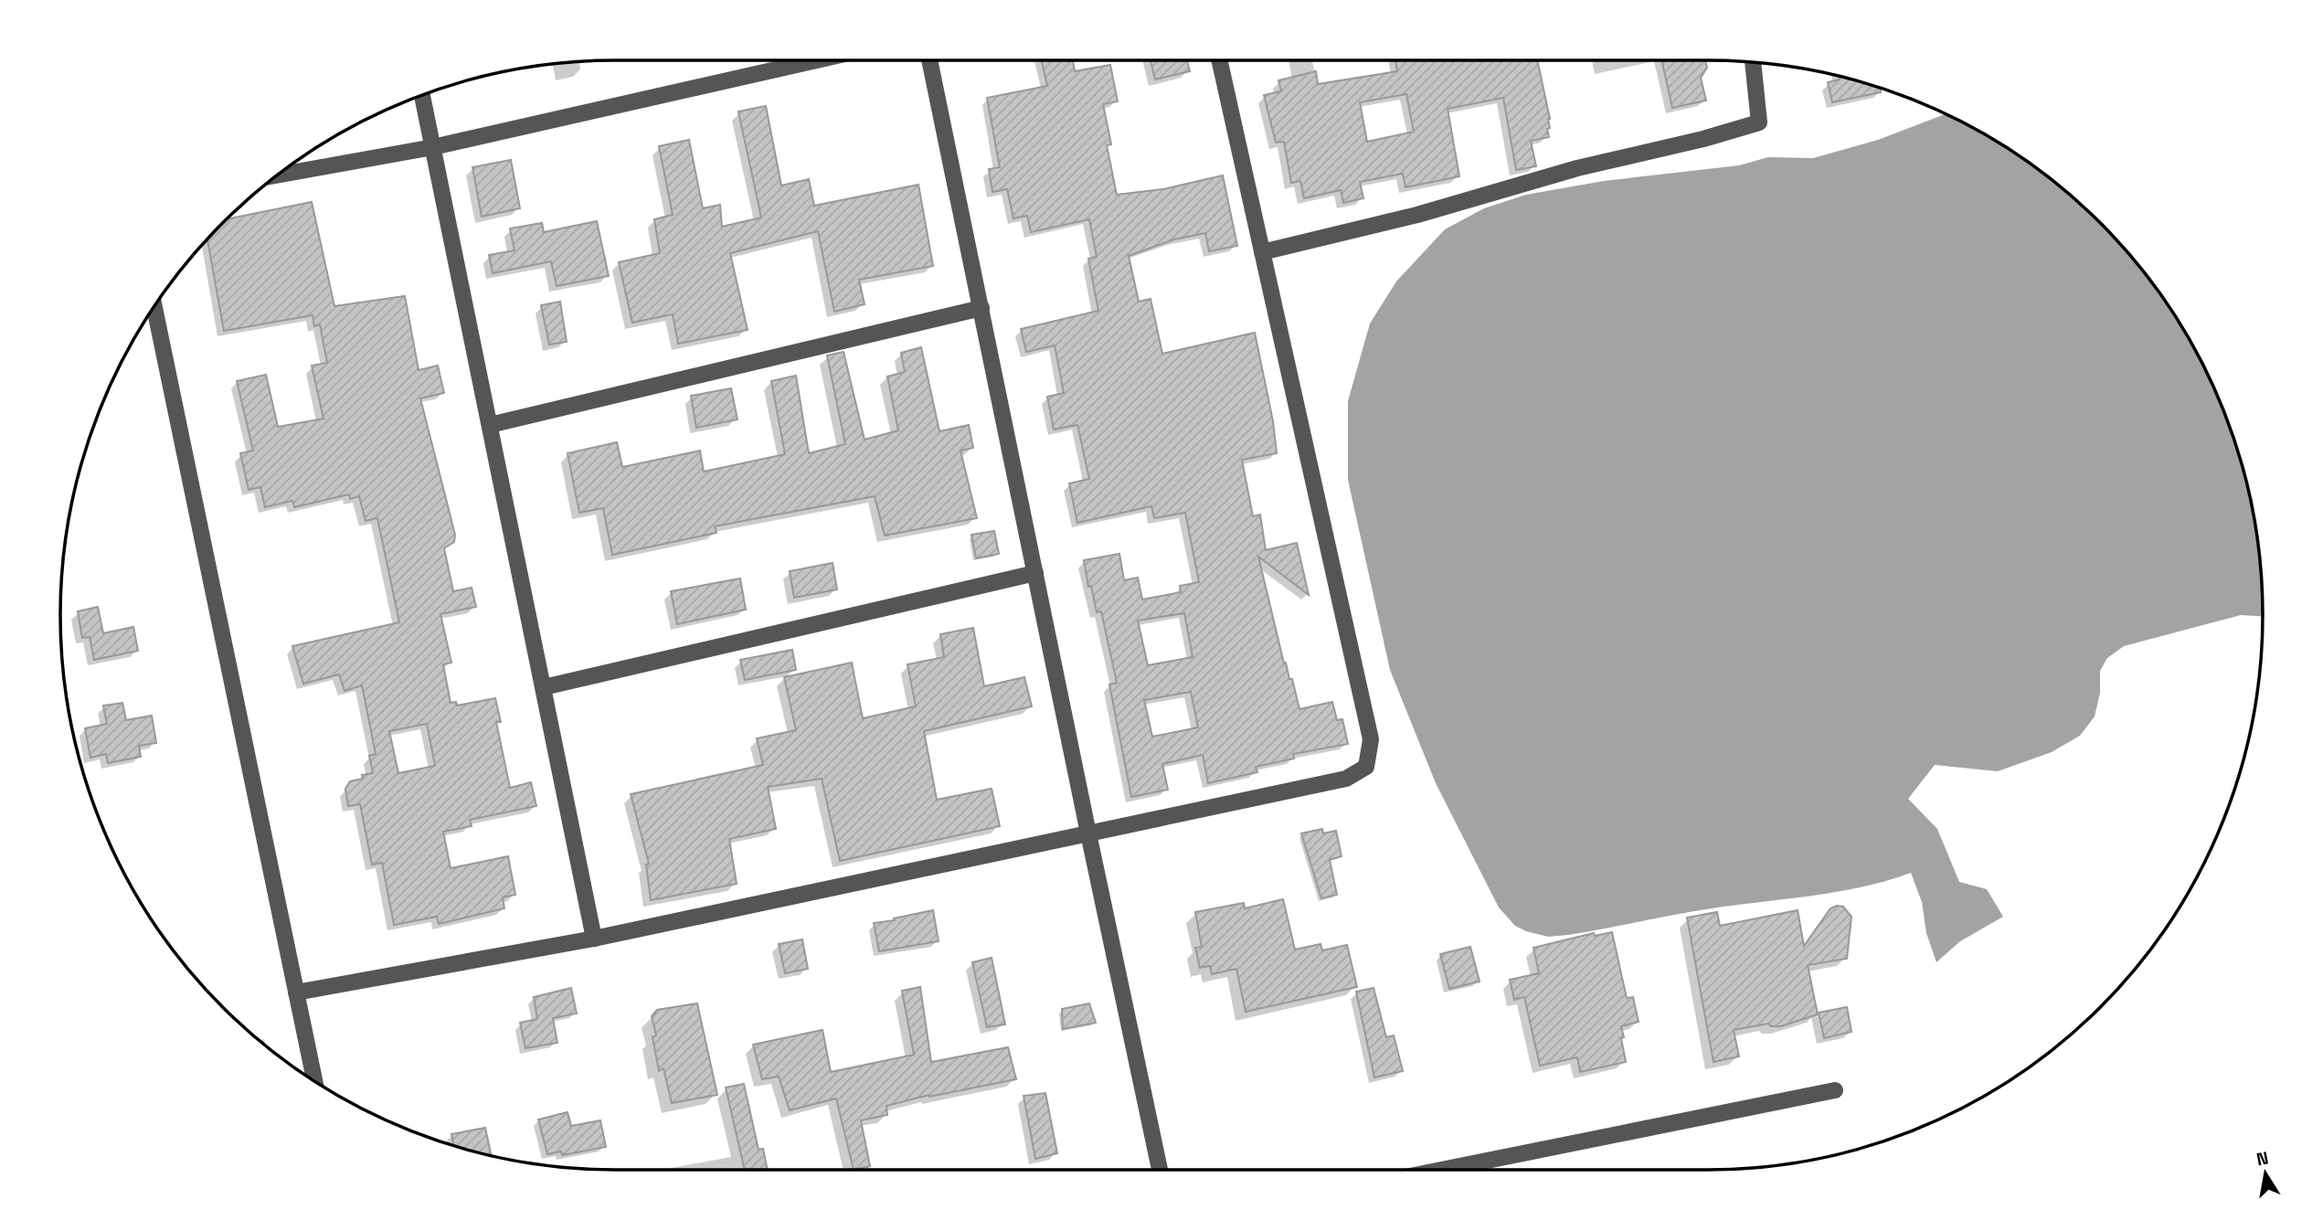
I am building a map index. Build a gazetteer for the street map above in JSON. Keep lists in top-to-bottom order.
{
  "north": "top"
}
